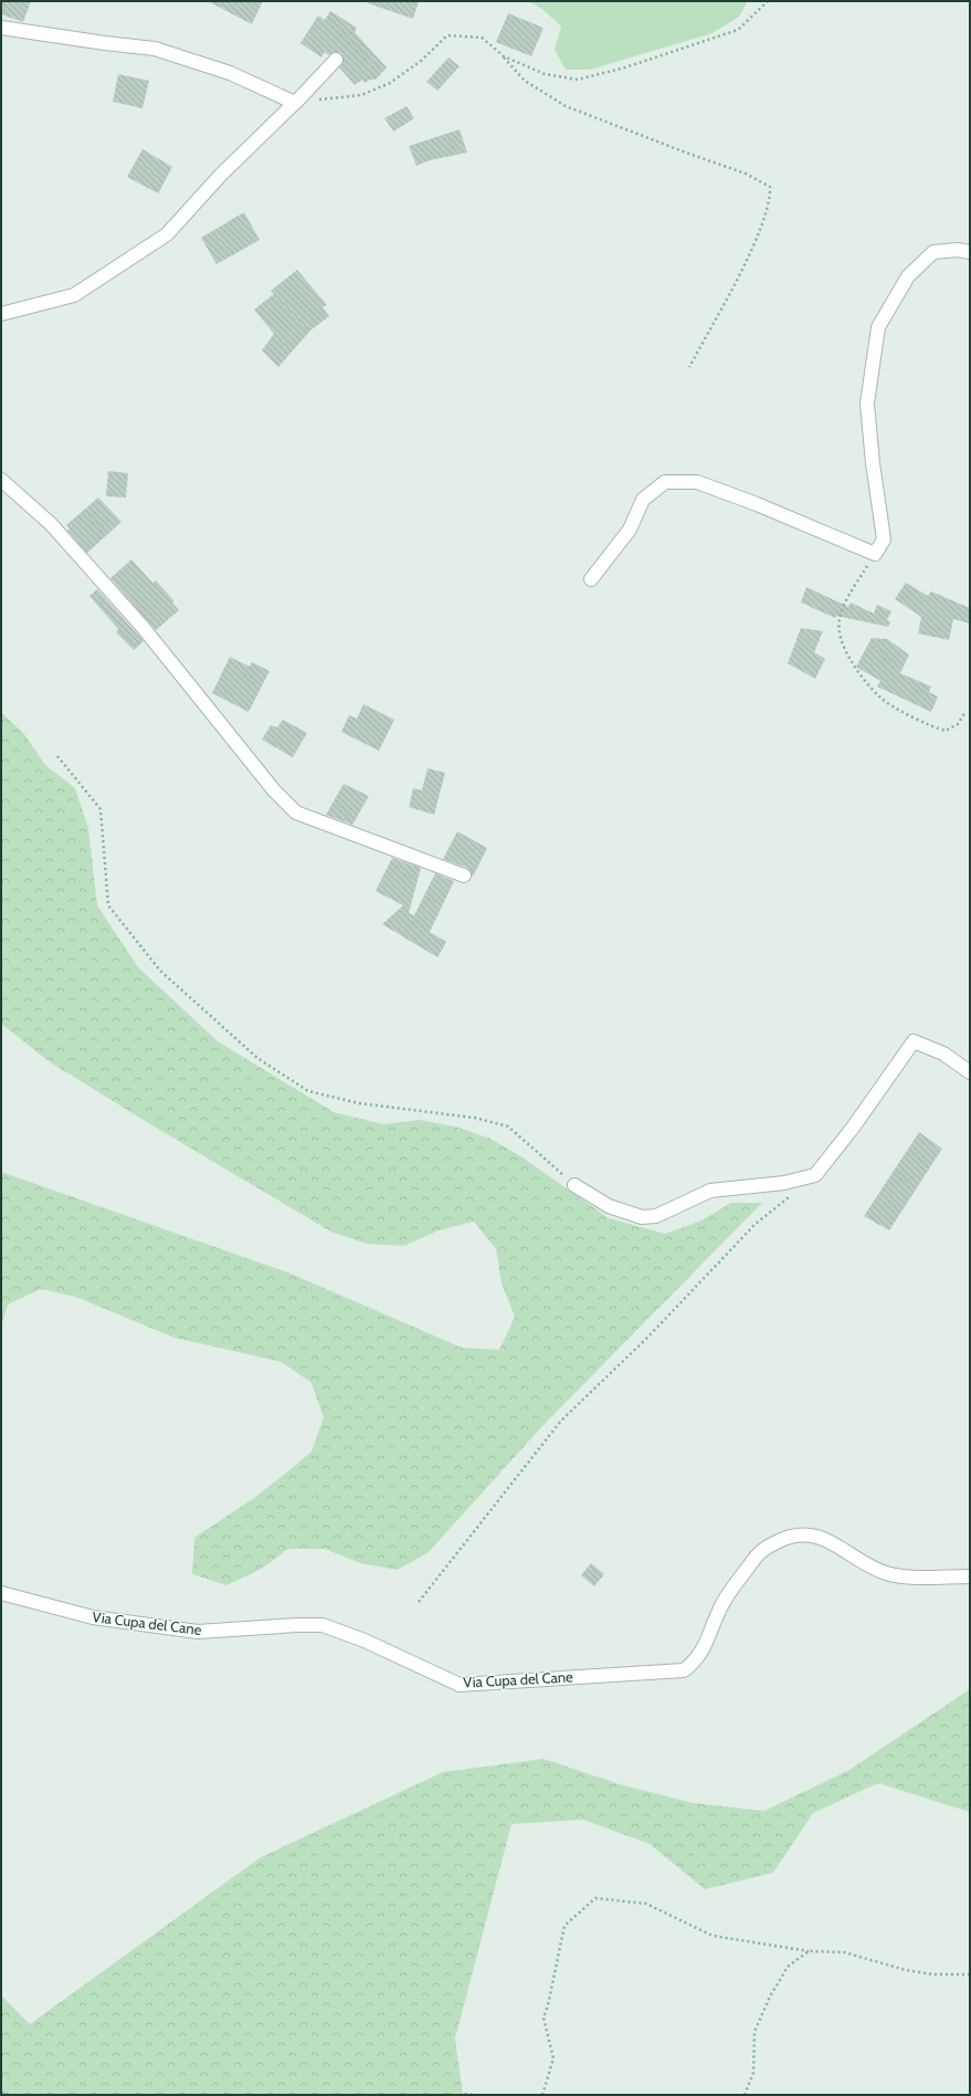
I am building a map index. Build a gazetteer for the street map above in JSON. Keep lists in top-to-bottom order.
{
  "streets": {
    "street": ["Via Cupa del Cane"]
  }
}
